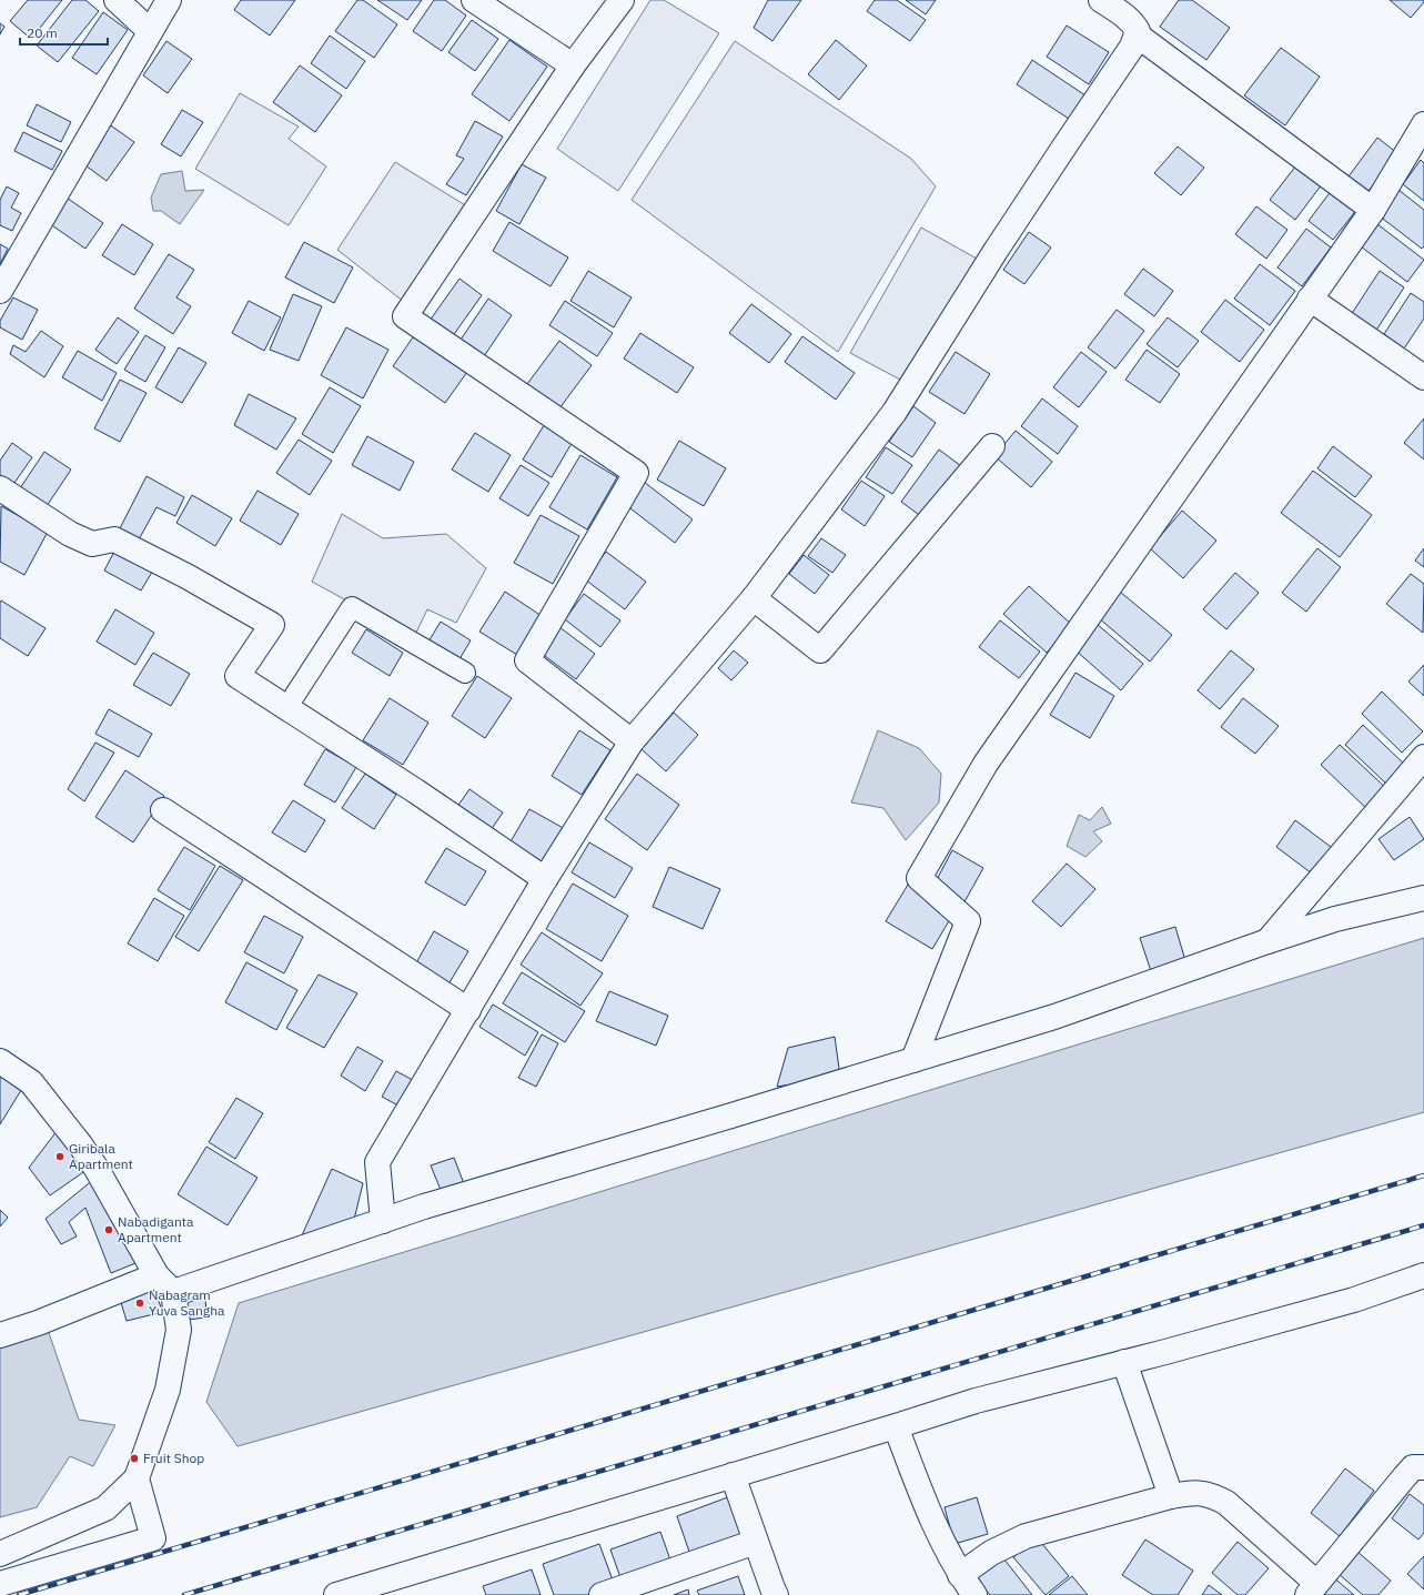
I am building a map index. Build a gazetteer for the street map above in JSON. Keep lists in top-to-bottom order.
{
  "places": [
    "Giribala Apartment",
    "Nabadiganta Apartment",
    "Nabagram Yuva Sangha",
    "Fruit Shop"
  ],
  "scale_bar": "20 m"
}
